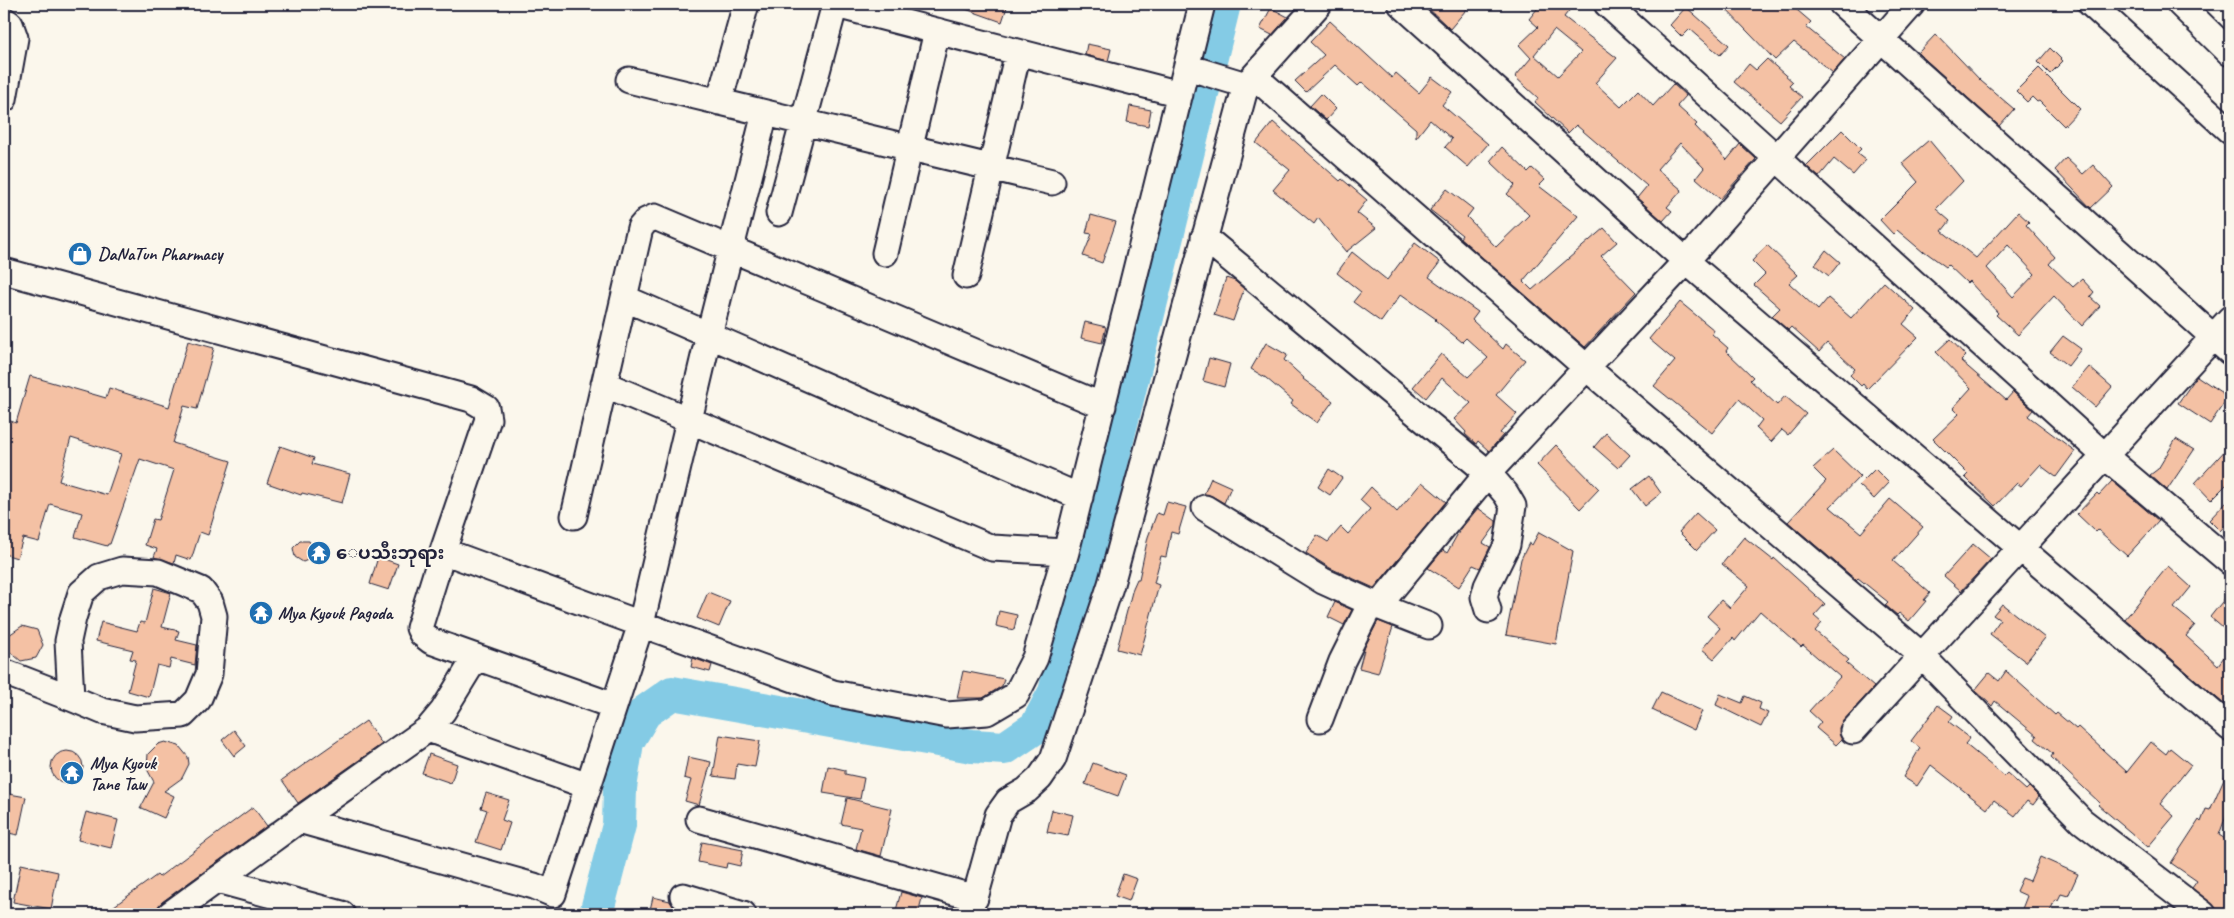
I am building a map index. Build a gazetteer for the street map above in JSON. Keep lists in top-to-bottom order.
{
  "places": {
    "shop": ["DaNaTun Pharmacy"],
    "temple": ["ေပသီးဘုရား", "Mya Kyouk Pagoda", "Mya Kyouk Tane Taw"]
  }
}
